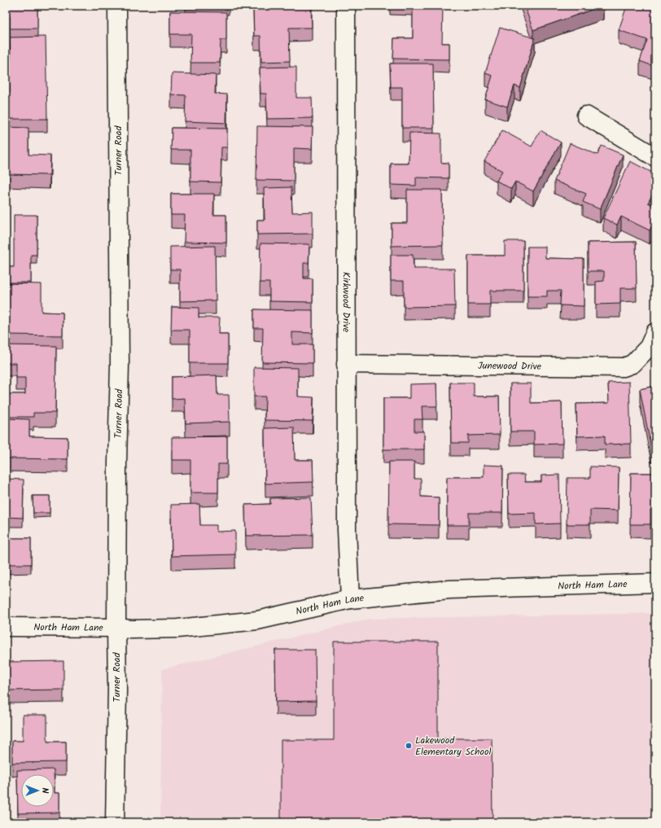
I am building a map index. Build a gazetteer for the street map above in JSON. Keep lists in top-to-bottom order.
{
  "streets": {
    "street": [
      "Turner Road",
      "Kirkwood Drive",
      "Junewood Drive",
      "North Ham Lane"
    ]
  },
  "crossings": [
    ["Turner Road", "North Ham Lane"],
    ["Kirkwood Drive", "Junewood Drive"],
    ["Kirkwood Drive", "North Ham Lane"]
  ],
  "places": ["Lakewood Elementary School"],
  "north": "right"
}
